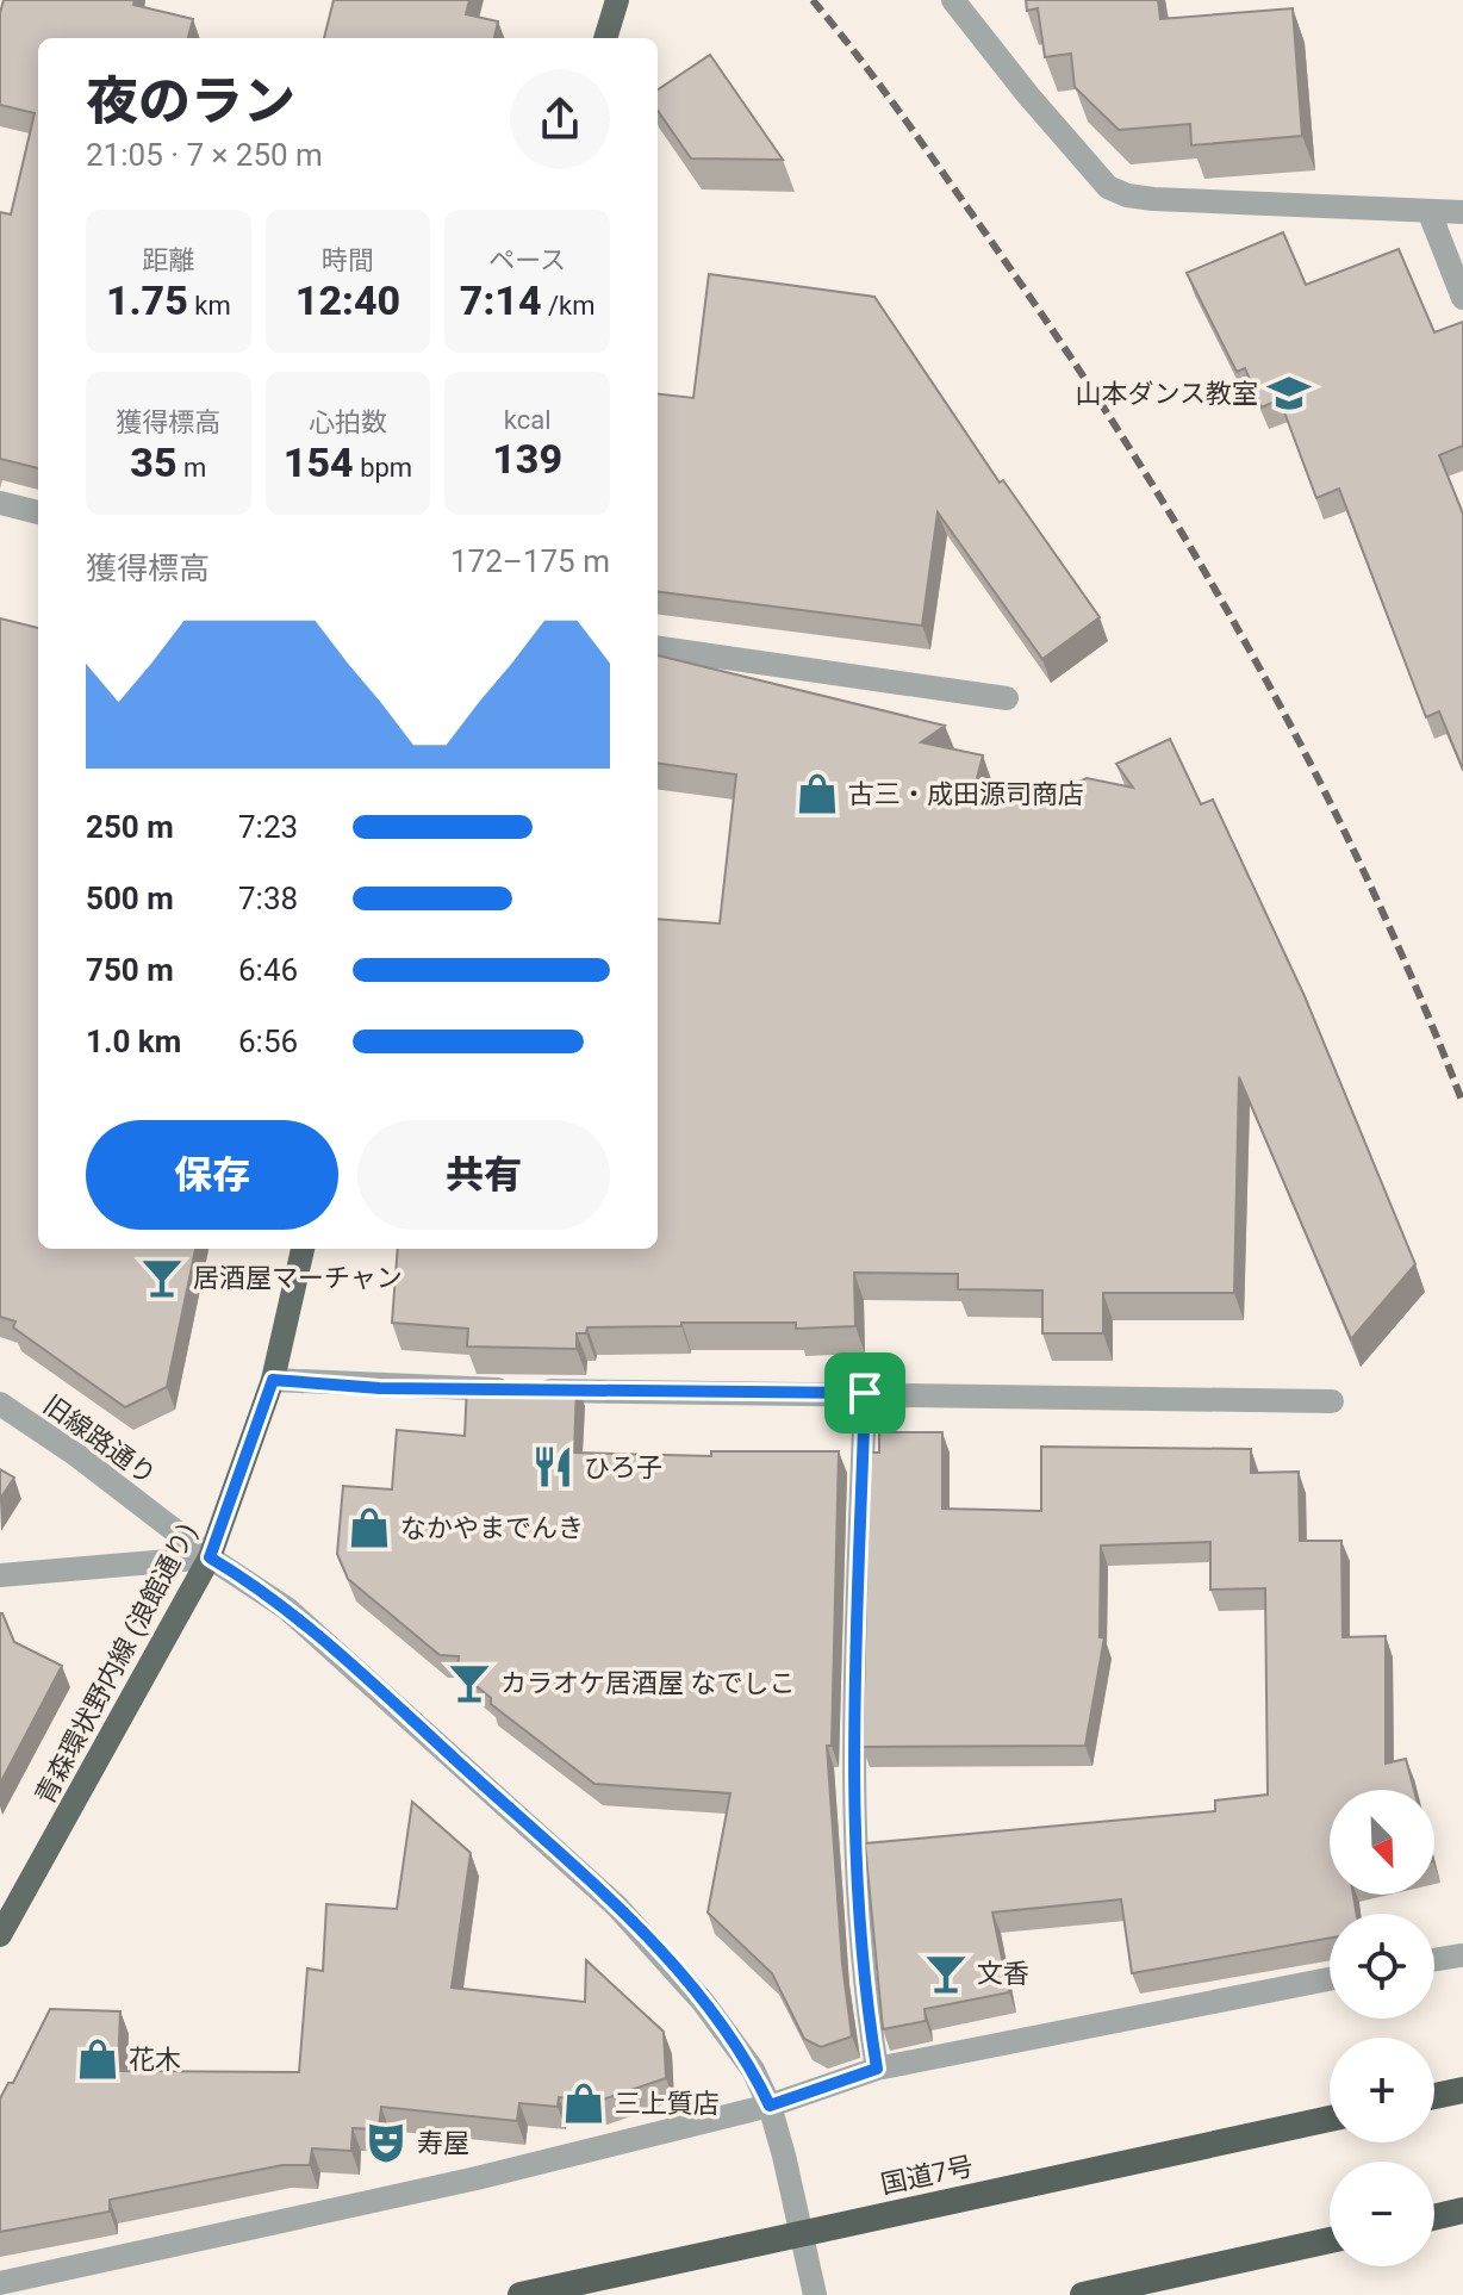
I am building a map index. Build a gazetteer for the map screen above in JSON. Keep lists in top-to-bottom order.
{
  "streets": {
    "highway": ["国道7号"],
    "main road": ["青森環状野内線 (浪館通り)"],
    "street": ["旧線路通り"]
  },
  "crossings": [
    ["旧線路通り", "青森環状野内線 (浪館通り)"]
  ],
  "places": {
    "school or university": ["山本ダンス教室"],
    "shop": [
      "古三・成田源司商店",
      "なかやまでんき",
      "花木",
      "三上質店"
    ],
    "bar": ["居酒屋マーチャン", "カラオケ居酒屋 なでしこ", "文香"],
    "restaurant": ["ひろ子"],
    "theatre": ["寿屋"]
  },
  "north": "bottom right",
  "page": {
    "heading": ["夜のラン", "21:05 · 7 × 250 m"],
    "stats": [
      ["距離", "1.75 km"],
      ["時間", "12:40"],
      ["ペース", "7:14 /km"],
      ["獲得標高", "35 m"],
      ["心拍数", "154 bpm"],
      ["kcal", "139"]
    ],
    "chart": ["獲得標高", "172–175 m"],
    "list": [
      {
        "name": "250 m",
        "note": "7:23"
      },
      {
        "name": "500 m",
        "note": "7:38"
      },
      {
        "name": "750 m",
        "note": "6:46"
      },
      {
        "name": "1.0 km",
        "note": "6:56"
      }
    ],
    "buttons": ["保存", "共有"],
    "map_buttons": ["+", "−"]
  }
}
